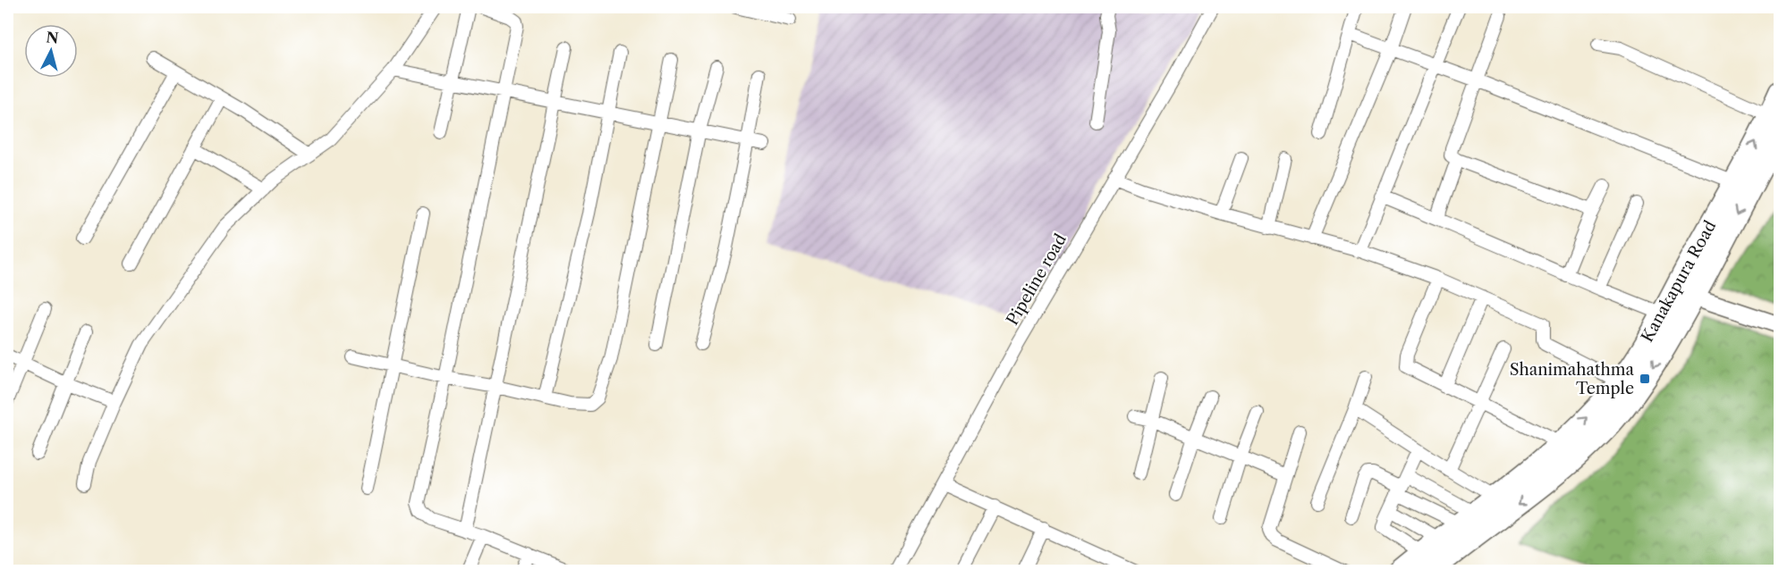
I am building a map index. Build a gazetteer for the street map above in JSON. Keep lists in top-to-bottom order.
{
  "streets": {
    "highway": ["Kanakapura Road"],
    "street": ["Pipeline road"]
  },
  "places": {
    "transit": ["Shanimahathma Temple"]
  },
  "north": "top"
}
